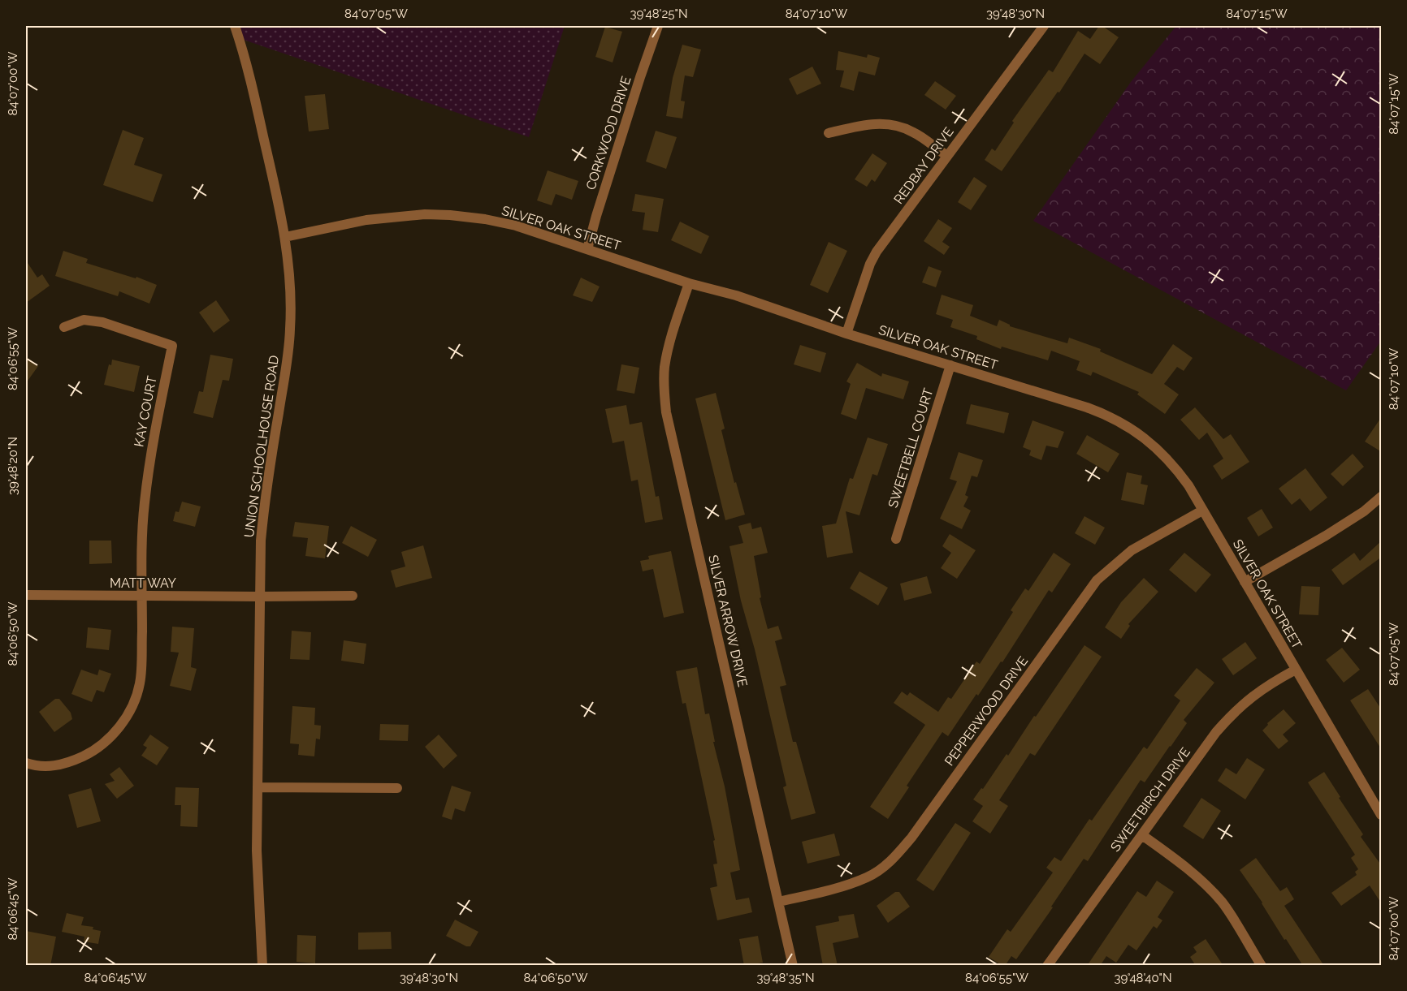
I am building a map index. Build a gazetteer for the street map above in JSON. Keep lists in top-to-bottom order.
{
  "streets": {
    "street": [
      "CORKWOOD DRIVE",
      "REDBAY DRIVE",
      "SILVER OAK STREET",
      "KAY COURT",
      "UNION SCHOOLHOUSE ROAD",
      "SWEETBELL COURT",
      "MATT WAY",
      "SILVER ARROW DRIVE",
      "PEPPERWOOD DRIVE",
      "SWEETBIRCH DRIVE"
    ]
  },
  "crossings": [
    ["CORKWOOD DRIVE", "SILVER OAK STREET"],
    ["REDBAY DRIVE", "SILVER OAK STREET"],
    ["SILVER OAK STREET", "UNION SCHOOLHOUSE ROAD"],
    ["SILVER OAK STREET", "SWEETBELL COURT"],
    ["SILVER OAK STREET", "SILVER ARROW DRIVE"],
    ["SILVER OAK STREET", "PEPPERWOOD DRIVE"],
    ["SILVER OAK STREET", "SWEETBIRCH DRIVE"],
    ["KAY COURT", "MATT WAY"],
    ["UNION SCHOOLHOUSE ROAD", "MATT WAY"],
    ["SILVER ARROW DRIVE", "PEPPERWOOD DRIVE"]
  ],
  "coordinates": [
    "84°07'05\"W",
    "39°48'25\"N",
    "84°07'10\"W",
    "39°48'30\"N",
    "84°07'15\"W",
    "84°07'00\"W",
    "84°06'55\"W",
    "39°48'20\"N",
    "84°06'50\"W",
    "84°06'45\"W",
    "39°48'35\"N",
    "39°48'40\"N"
  ]
}
